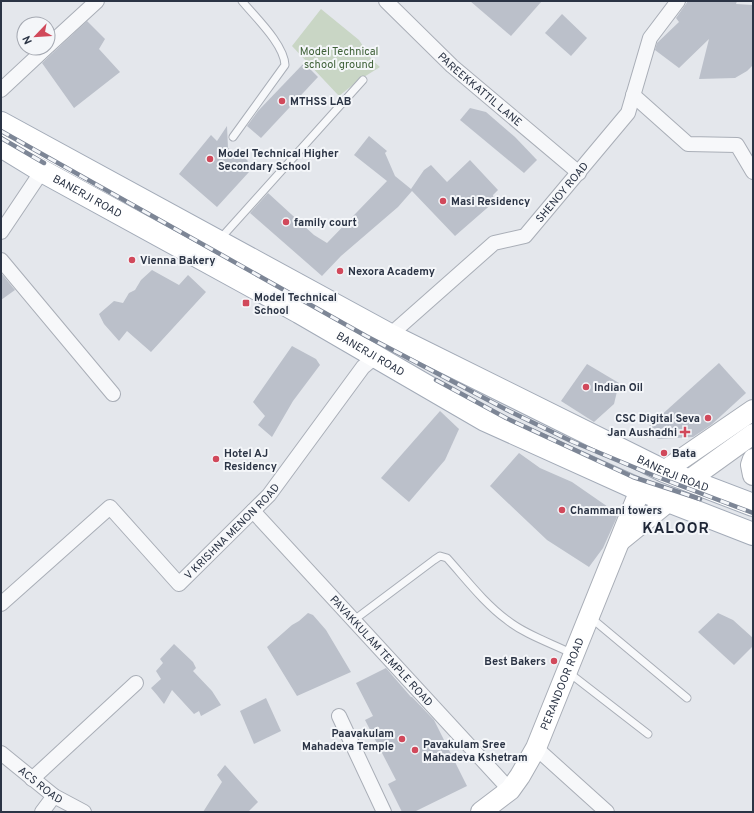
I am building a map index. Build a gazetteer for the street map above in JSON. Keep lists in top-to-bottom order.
{
  "streets": {
    "main road": ["BANERJI ROAD", "PERANDOOR ROAD"],
    "street": [
      "PAREEKKATTIL LANE",
      "SHENOY ROAD",
      "V KRISHNA MENON ROAD",
      "PAVAKKULAM TEMPLE ROAD",
      "ACS ROAD"
    ]
  },
  "crossings": [
    ["PAREEKKATTIL LANE", "SHENOY ROAD"],
    ["SHENOY ROAD", "BANERJI ROAD"],
    ["BANERJI ROAD", "V KRISHNA MENON ROAD"],
    ["BANERJI ROAD", "PERANDOOR ROAD"],
    ["V KRISHNA MENON ROAD", "PAVAKKULAM TEMPLE ROAD"],
    ["PAVAKKULAM TEMPLE ROAD", "PERANDOOR ROAD"]
  ],
  "districts": ["KALOOR"],
  "parks": ["Model Technical school ground"],
  "places": {
    "other": [
      "MTHSS LAB",
      "Model Technical Higher Secondary School",
      "Masi Residency",
      "family court",
      "Vienna Bakery",
      "Nexora Academy",
      "Indian Oil",
      "CSC Digital Seva",
      "Bata",
      "Hotel AJ Residency",
      "Chammani towers",
      "Best Bakers",
      "Paavakulam Mahadeva Temple",
      "Pavakulam Sree Mahadeva Kshetram"
    ],
    "transit": ["Model Technical School"],
    "health": ["Jan Aushadhi"]
  },
  "north": "bottom left"
}
